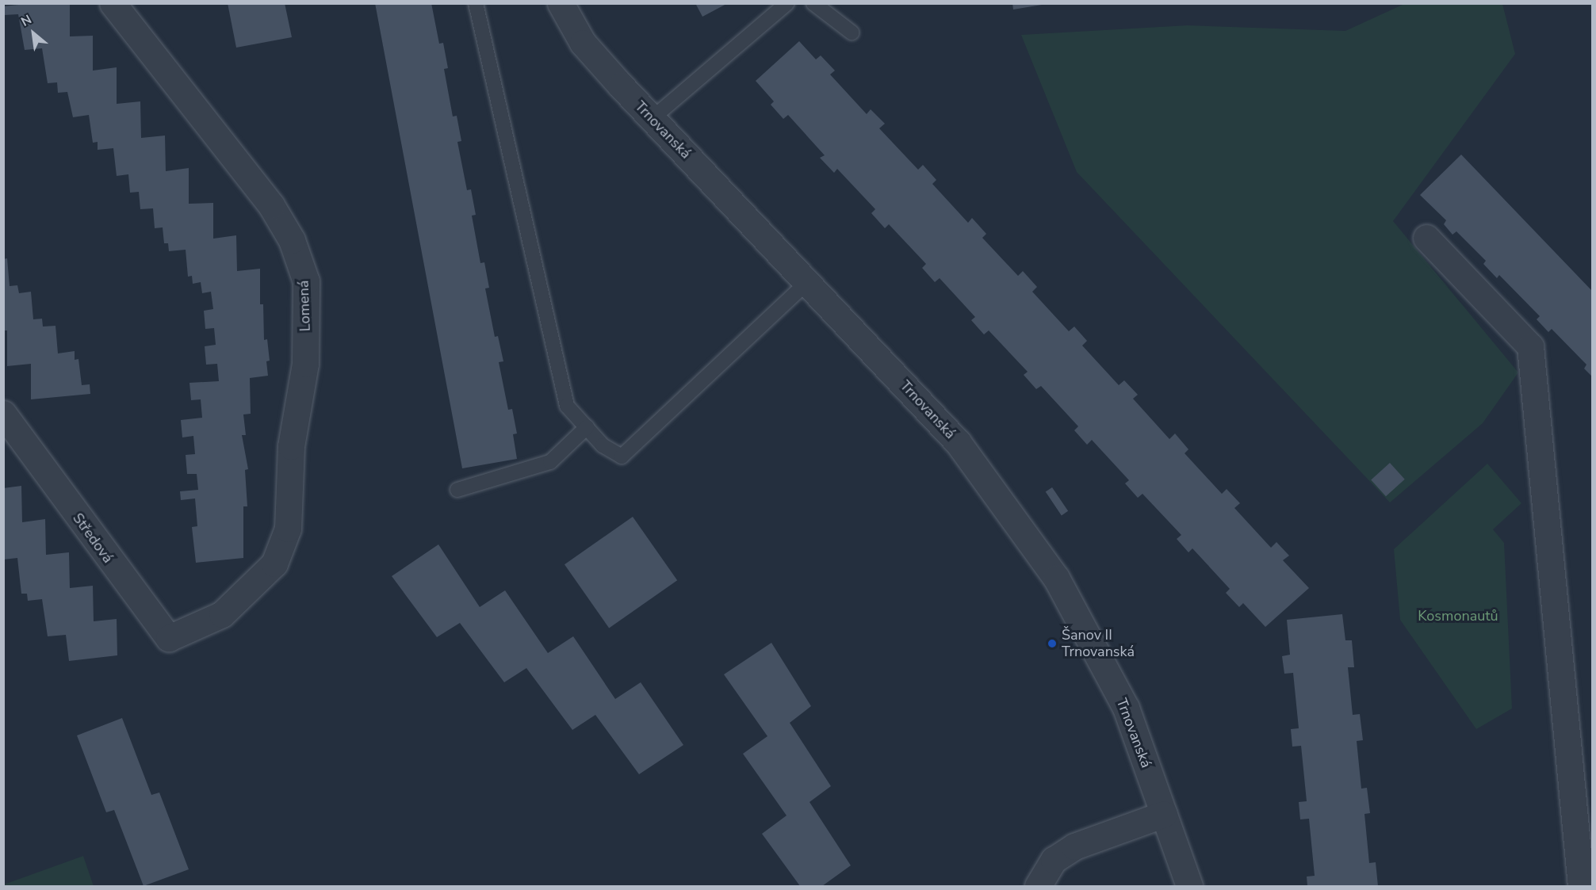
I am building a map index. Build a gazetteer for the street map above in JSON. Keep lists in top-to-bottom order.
{
  "streets": {
    "street": ["Trnovanská", "Lomená", "Středová"]
  },
  "crossings": [
    ["Lomená", "Středová"]
  ],
  "parks": ["Kosmonautů"],
  "places": ["Šanov II Trnovanská"],
  "north": "top left"
}
